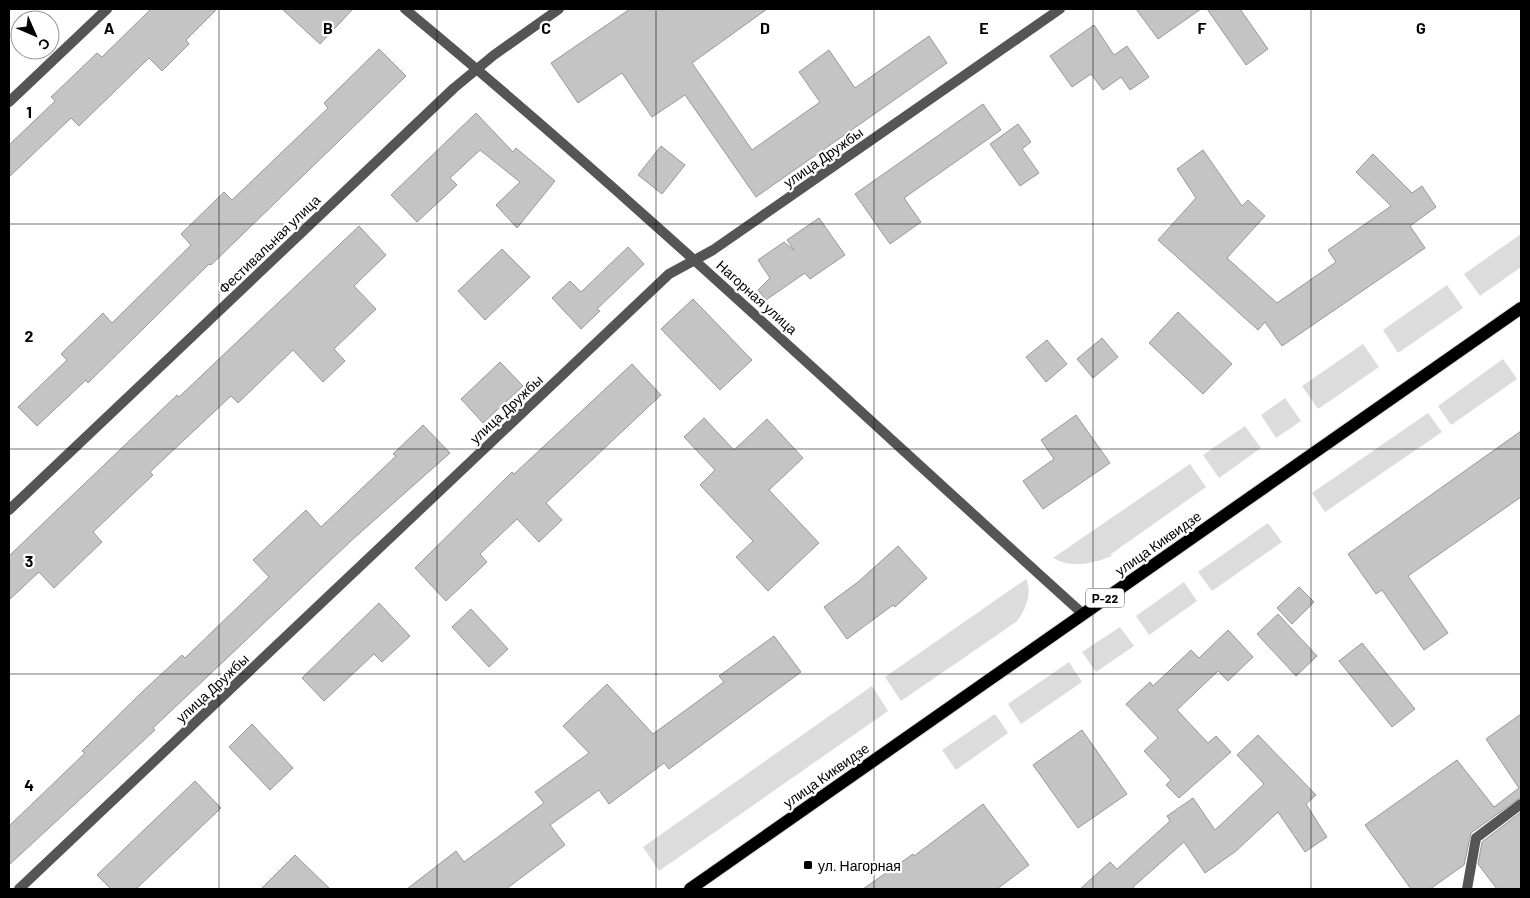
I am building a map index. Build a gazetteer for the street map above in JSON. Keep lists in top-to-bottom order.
{
  "streets": {
    "main road": ["улица Киквидзе", "Р-22"],
    "street": ["улица Дружбы", "Фестивальная улица", "Нагорная улица"]
  },
  "crossings": [
    ["улица Дружбы", "Нагорная улица"],
    ["Фестивальная улица", "Нагорная улица"],
    ["Нагорная улица", "улица Киквидзе"]
  ],
  "places": {
    "transit": ["ул. Нагорная"]
  },
  "north": "bottom right",
  "grid": {
    "columns": [
      "A",
      "B",
      "C",
      "D",
      "E",
      "F",
      "G"
    ],
    "rows": [
      "1",
      "2",
      "3",
      "4"
    ]
  }
}
